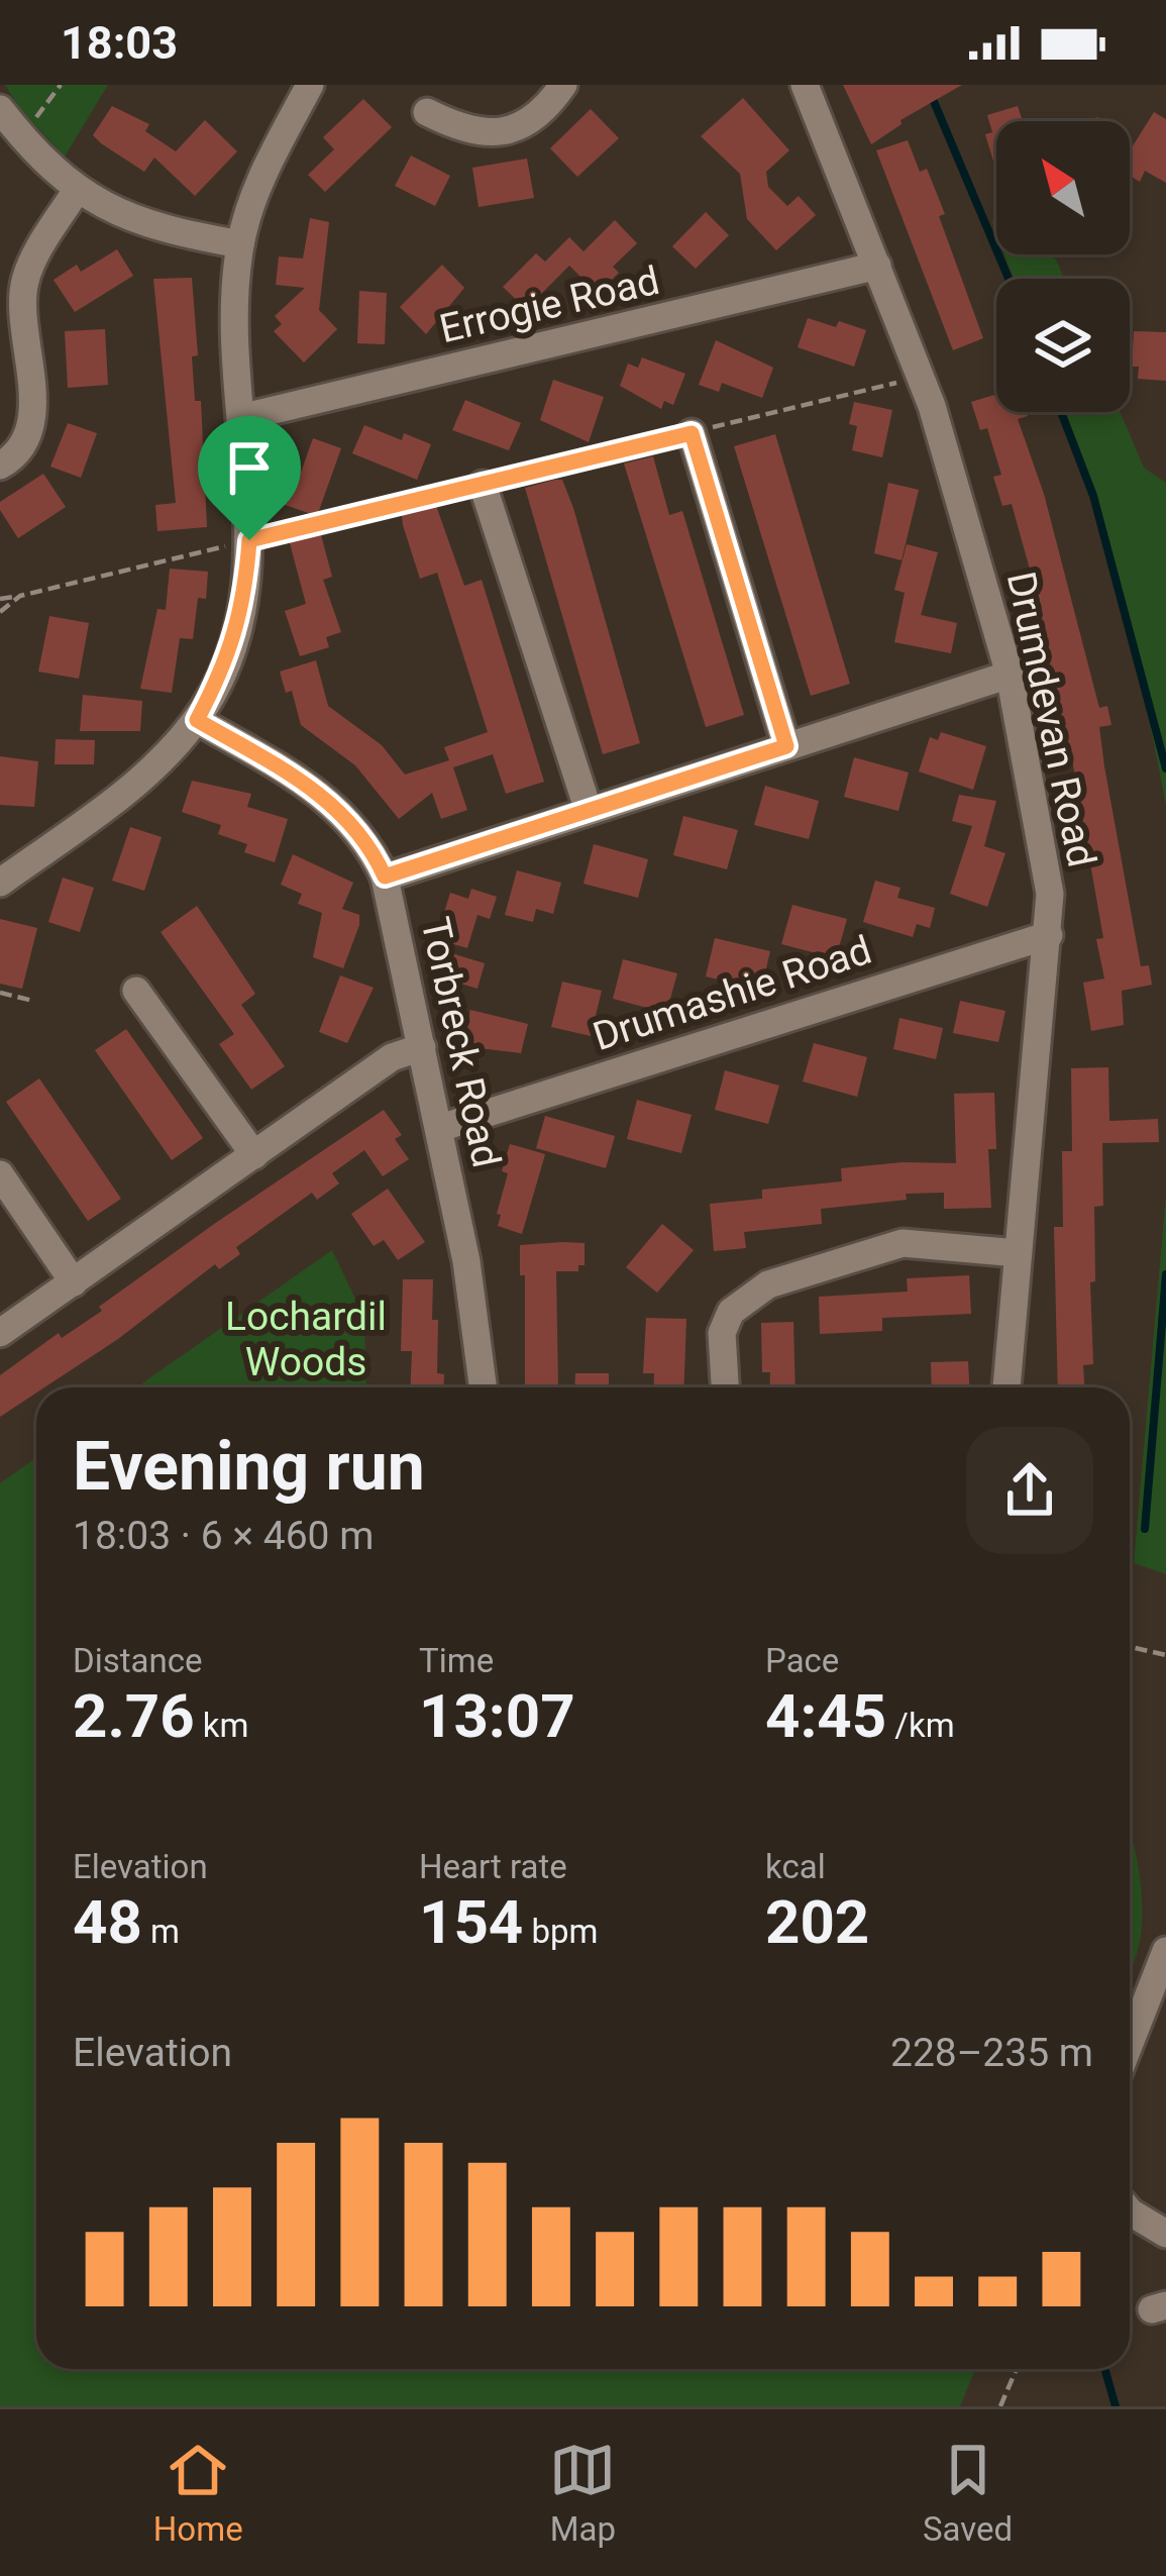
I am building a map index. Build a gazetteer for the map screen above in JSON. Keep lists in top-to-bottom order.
{
  "streets": {
    "street": [
      "Errogie Road",
      "Drumdevan Road",
      "Drumashie Road",
      "Torbreck Road"
    ]
  },
  "crossings": [
    ["Errogie Road", "Drumdevan Road"],
    ["Drumdevan Road", "Drumashie Road"],
    ["Drumashie Road", "Torbreck Road"]
  ],
  "parks": ["Lochardil Woods"],
  "north": "top left",
  "page": {
    "status": "18:03",
    "heading": ["Evening run", "18:03 · 6 × 460 m"],
    "stats": [
      ["Distance", "2.76 km"],
      ["Time", "13:07"],
      ["Pace", "4:45 /km"],
      ["Elevation", "48 m"],
      ["Heart rate", "154 bpm"],
      ["kcal", "202"]
    ],
    "chart": ["Elevation", "228–235 m"],
    "tabs": ["Home", "Map", "Saved"]
  }
}
